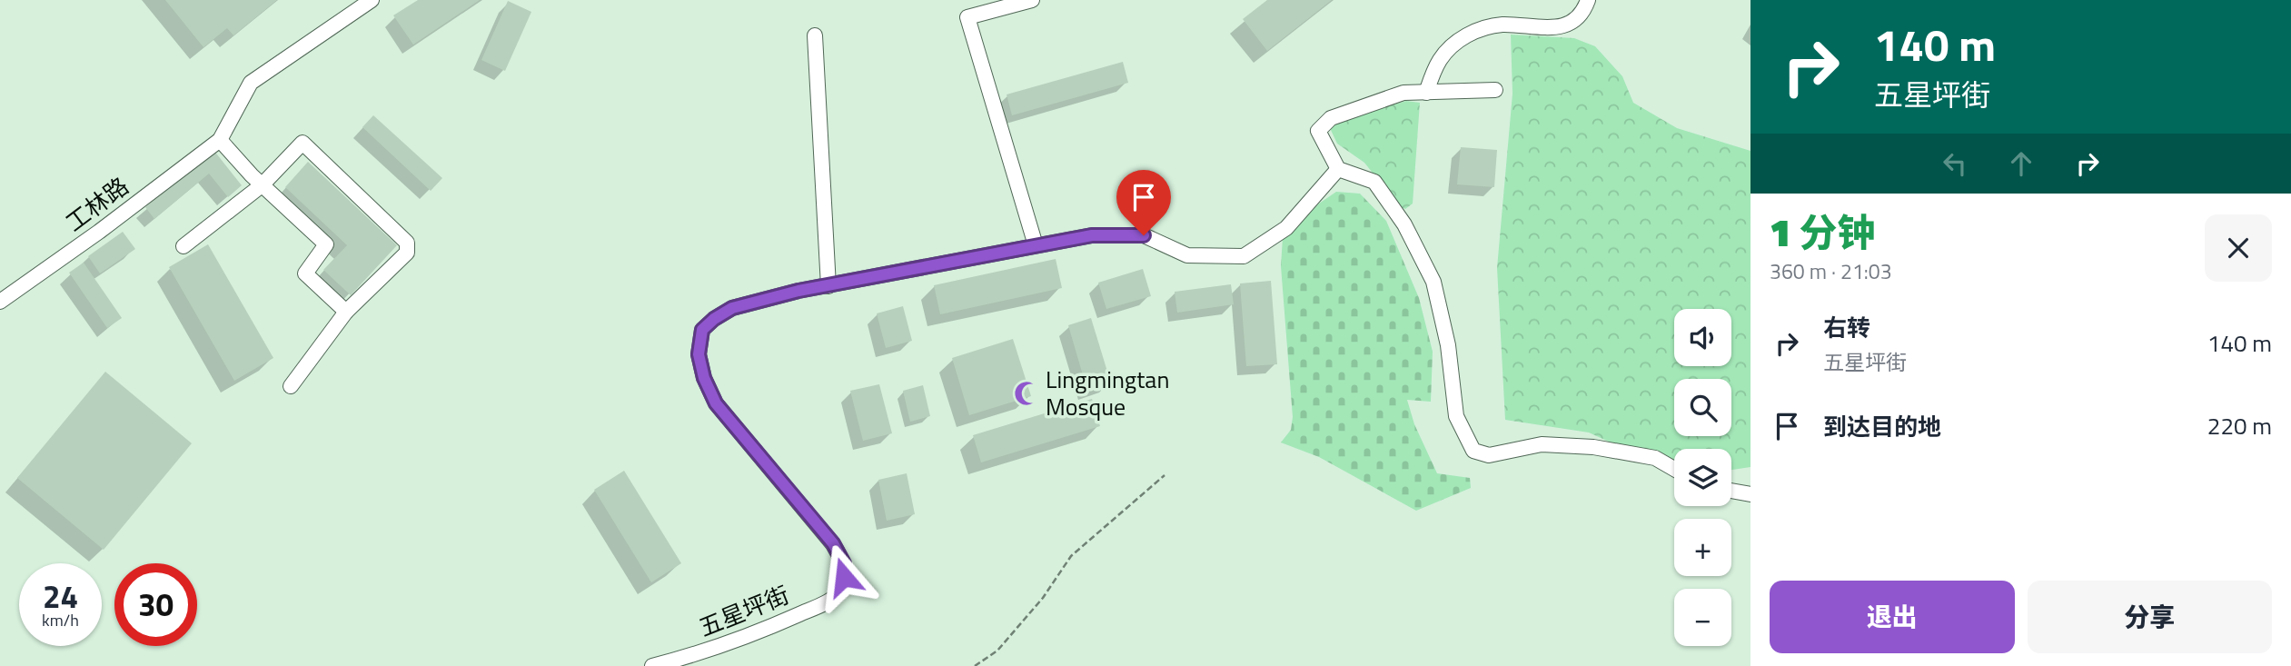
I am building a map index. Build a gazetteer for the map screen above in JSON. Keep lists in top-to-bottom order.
{
  "streets": {
    "street": ["工林路", "五星坪街"]
  },
  "places": {
    "mosque": ["Lingmingtan Mosque"]
  },
  "page": {
    "turn": ["140 m", "五星坪街"],
    "heading": ["1 分钟", "360 m · 21:03"],
    "list": [
      {
        "name": "右转",
        "note": "五星坪街",
        "value": "140 m"
      },
      {
        "name": "到达目的地",
        "value": "220 m"
      }
    ],
    "map_buttons": ["+", "−"],
    "speed": "24 km/h",
    "limit": "30",
    "buttons": ["退出", "分享"]
  }
}
